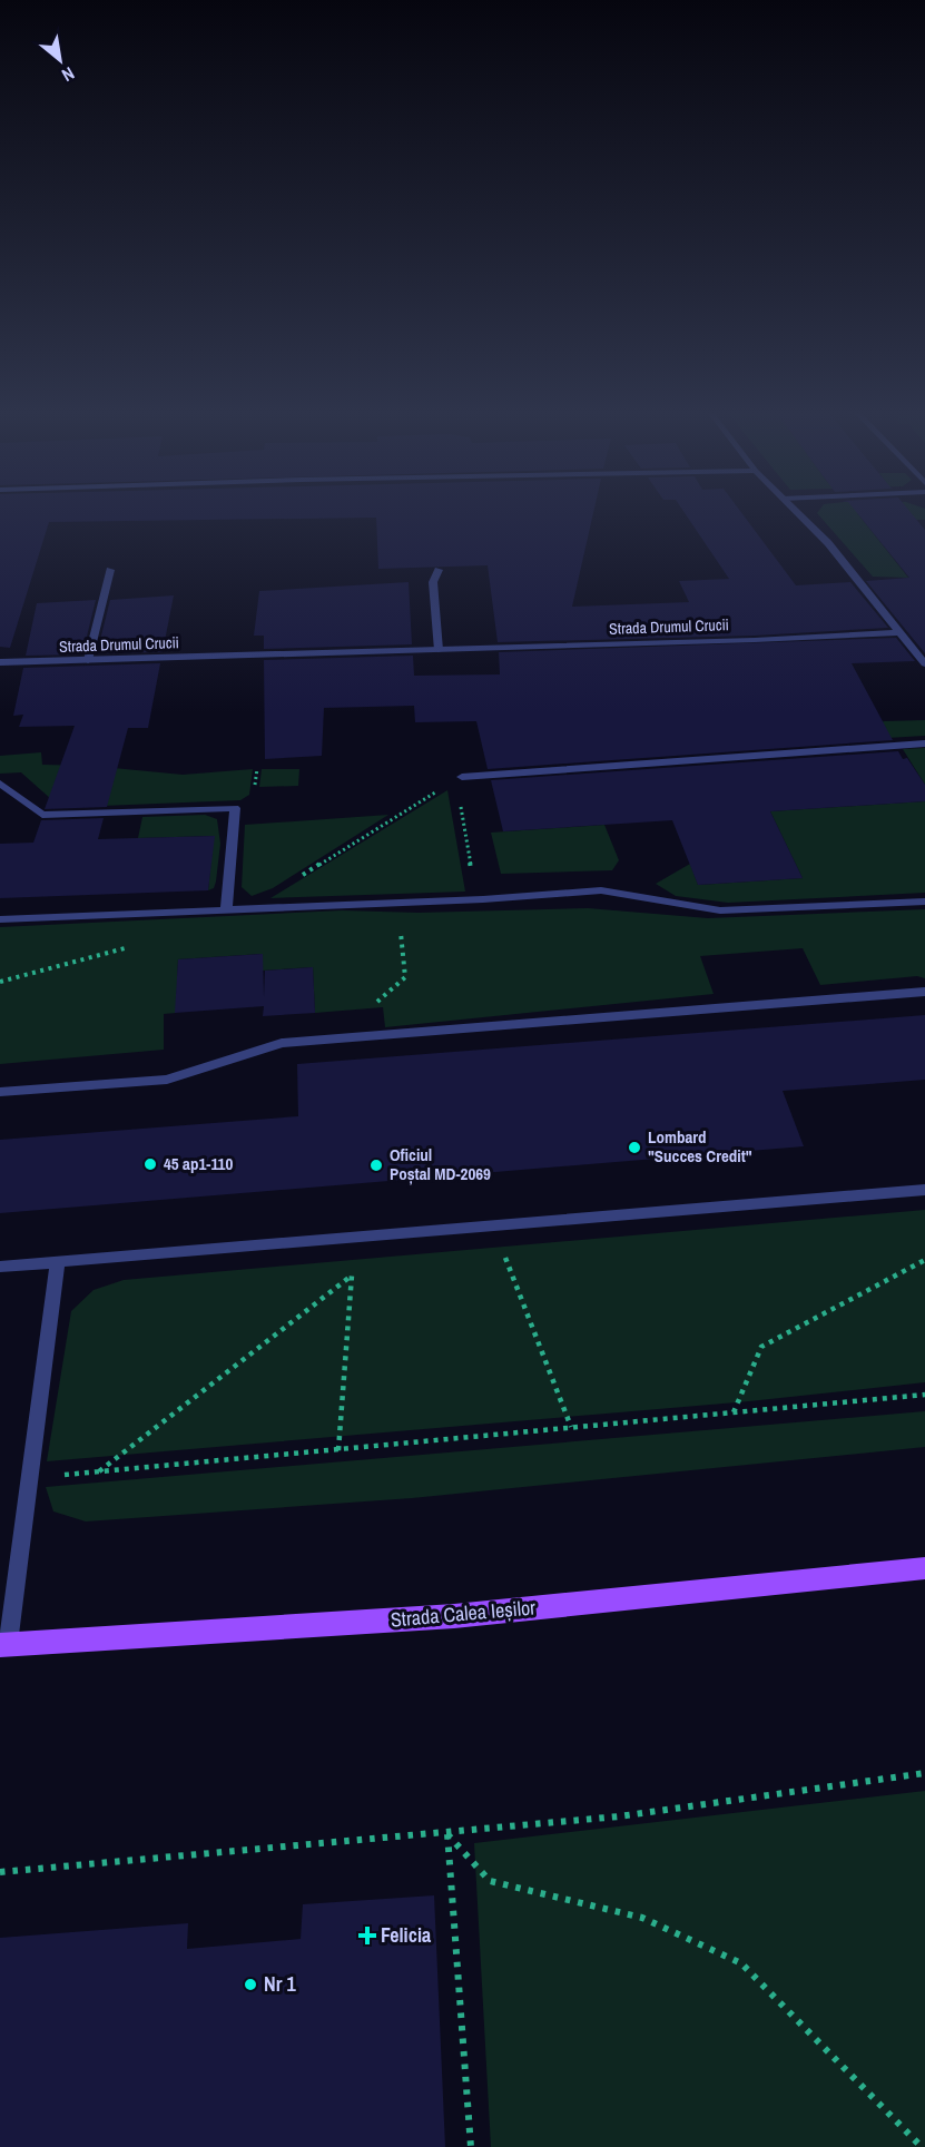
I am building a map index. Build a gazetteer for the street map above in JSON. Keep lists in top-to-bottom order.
{
  "streets": {
    "main road": ["Strada Calea Ieșilor"],
    "street": ["Strada Drumul Crucii"]
  },
  "places": {
    "other": [
      "Lombard \"Succes Credit\"",
      "45 ap1-110",
      "Oficiul Poștal MD-2069",
      "Nr 1"
    ],
    "health": ["Felicia"]
  },
  "north": "bottom right"
}
